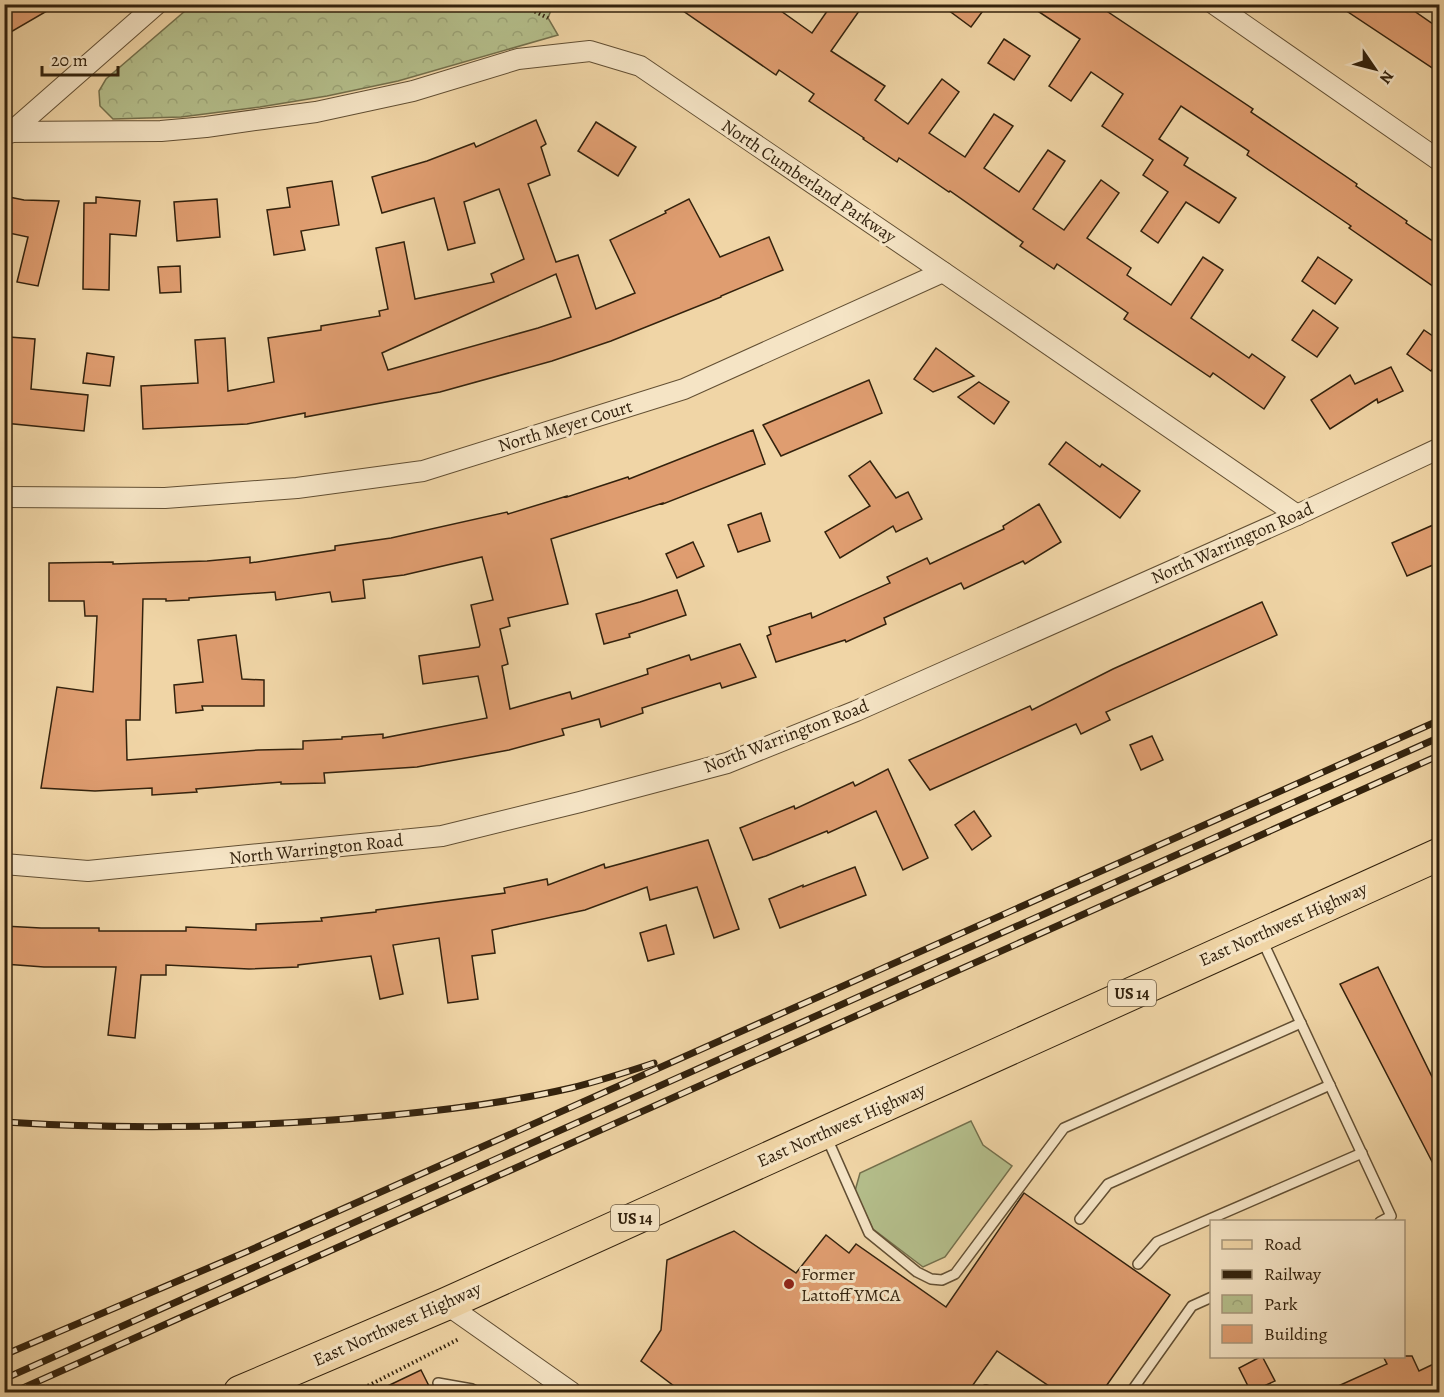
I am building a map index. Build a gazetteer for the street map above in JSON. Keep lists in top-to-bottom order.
{
  "streets": {
    "main road": ["East Northwest Highway", "US 14"],
    "street": ["North Cumberland Parkway", "North Meyer Court", "North Warrington Road"]
  },
  "crossings": [
    ["North Cumberland Parkway", "North Meyer Court"],
    ["North Cumberland Parkway", "North Warrington Road"]
  ],
  "places": ["Former Lattoff YMCA"],
  "legend": [
    "Road",
    "Railway",
    "Park",
    "Building"
  ],
  "scale_bar": "20 m",
  "north": "bottom right"
}
